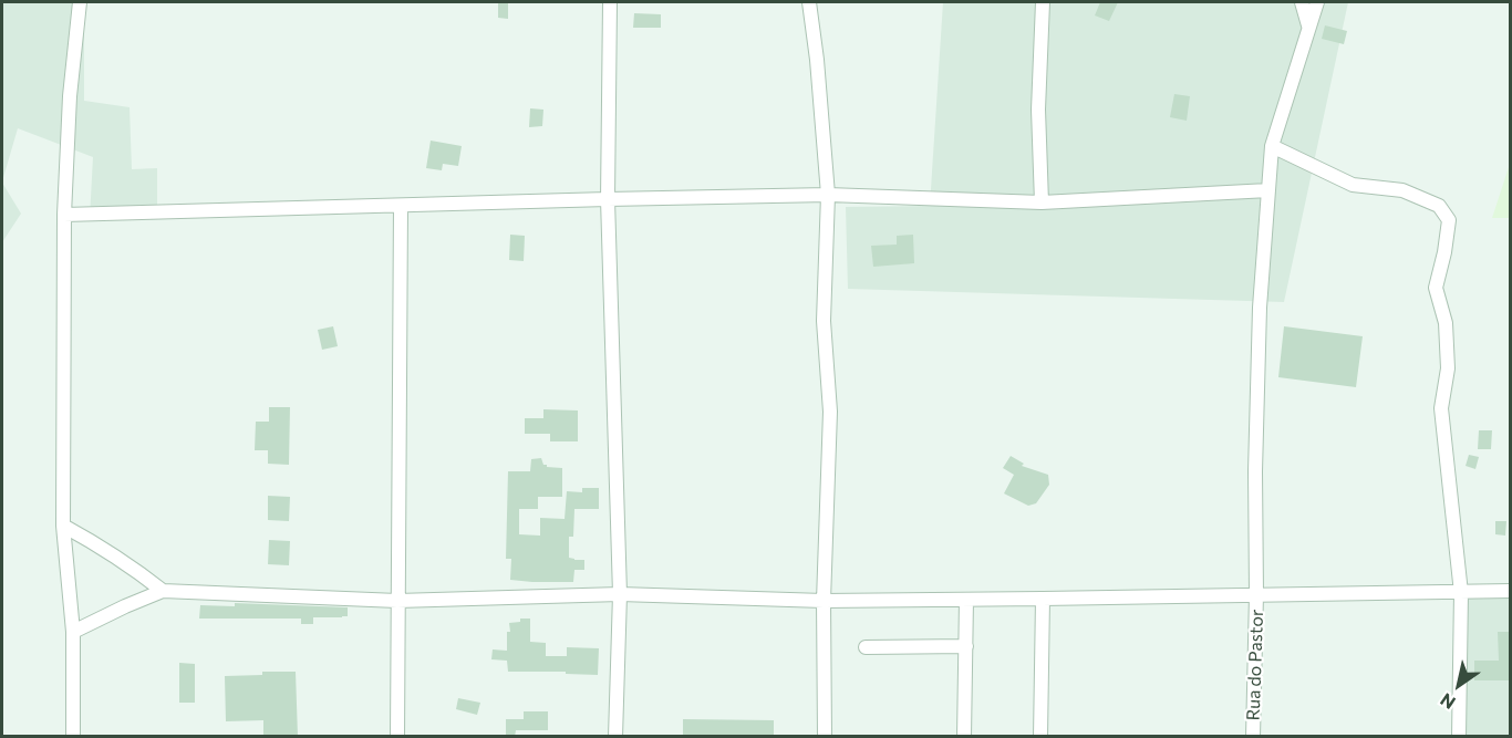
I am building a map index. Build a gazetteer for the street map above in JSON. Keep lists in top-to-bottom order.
{
  "streets": {
    "street": ["Rua do Pastor"]
  },
  "north": "bottom left"
}
